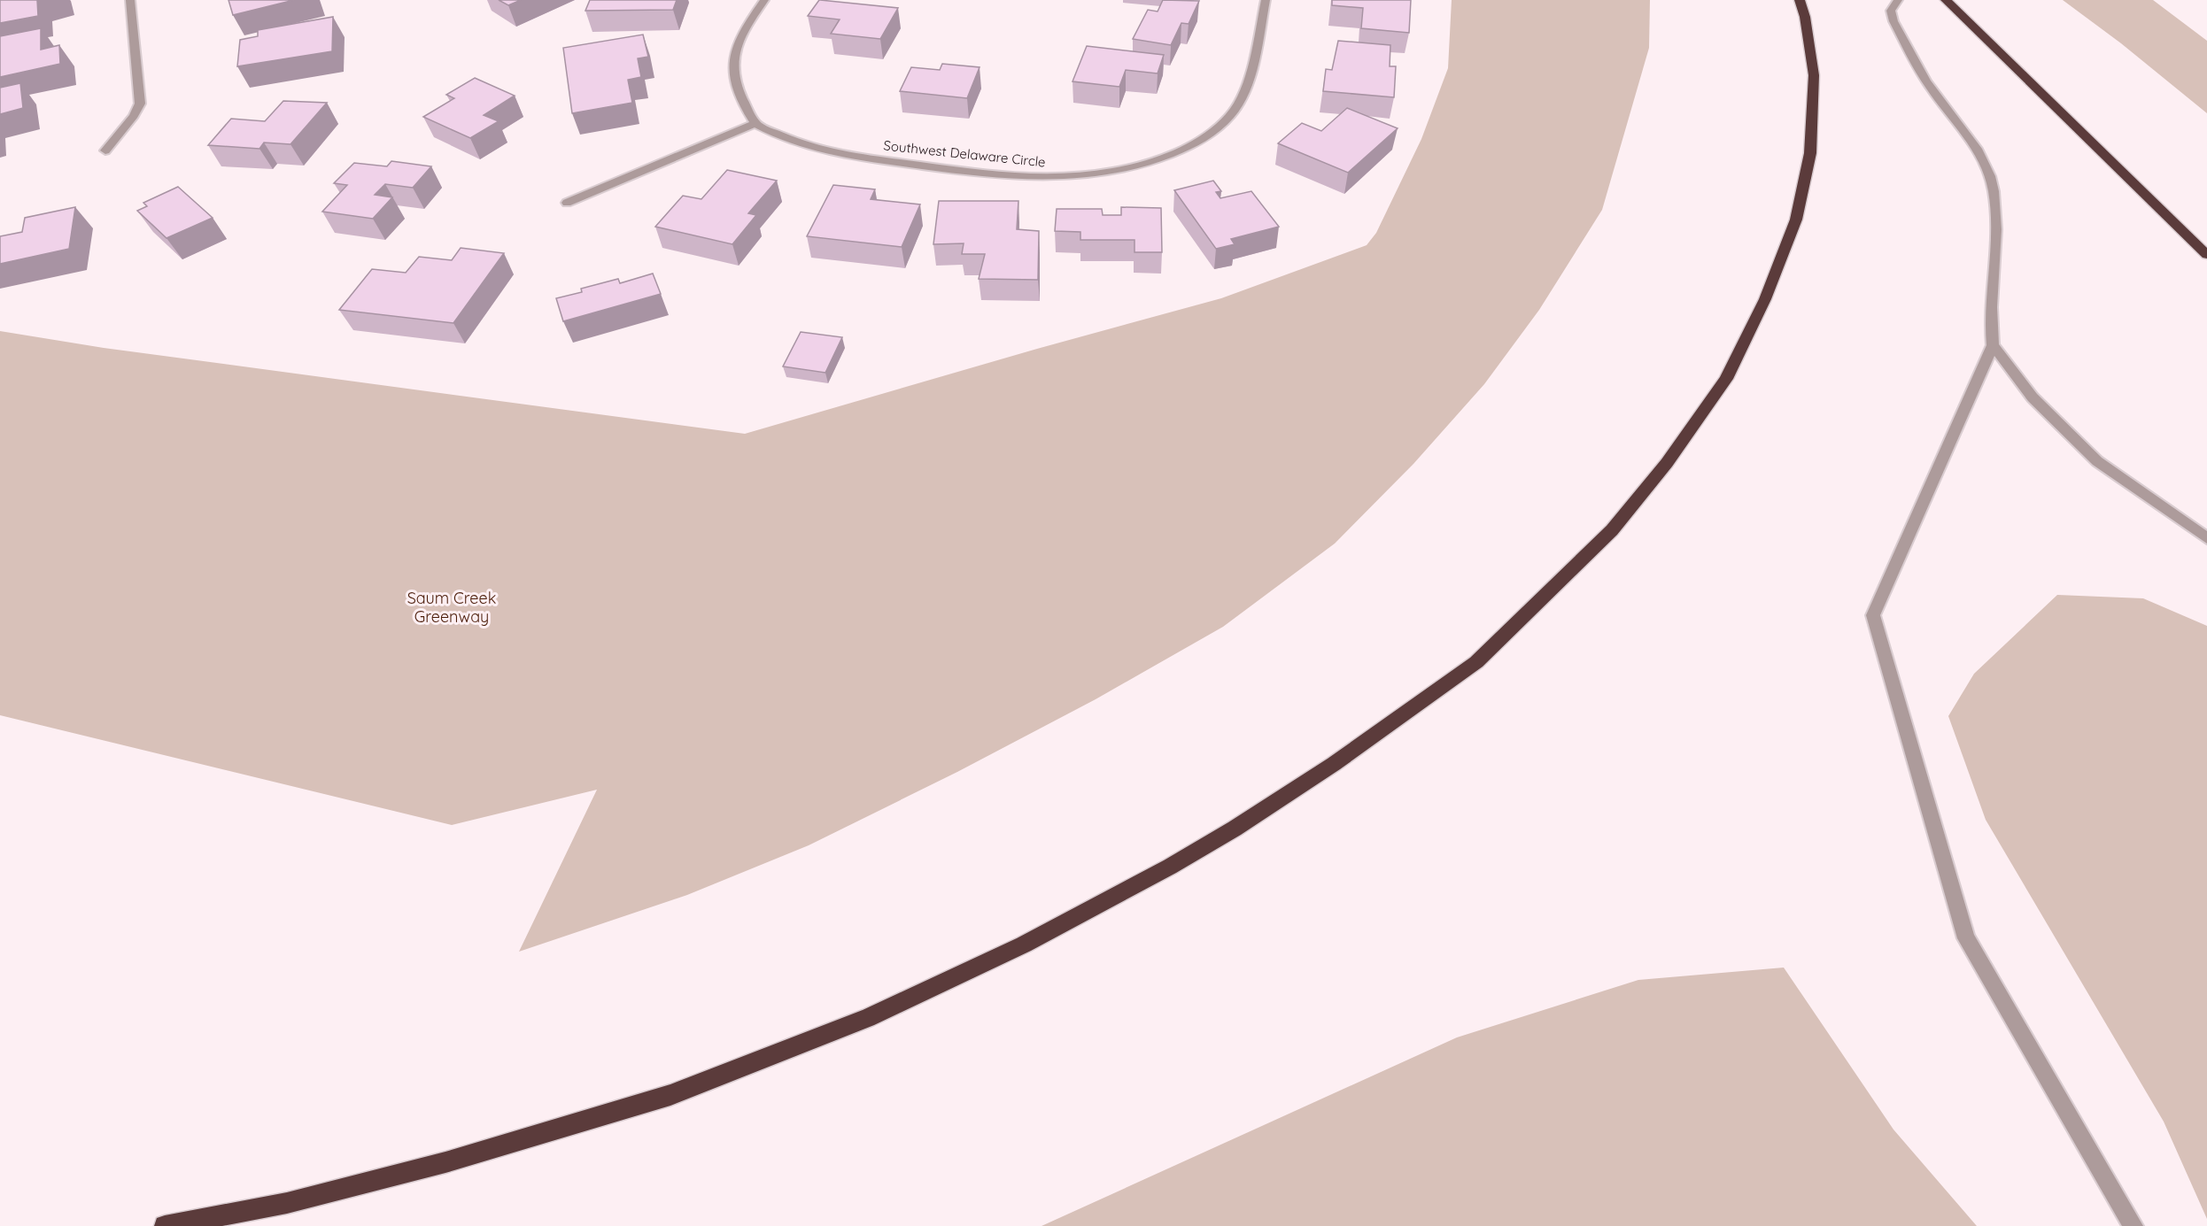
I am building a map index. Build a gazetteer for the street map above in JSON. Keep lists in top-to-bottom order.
{
  "streets": {
    "street": ["Southwest Delaware Circle"]
  },
  "parks": ["Saum Creek Greenway"]
}
